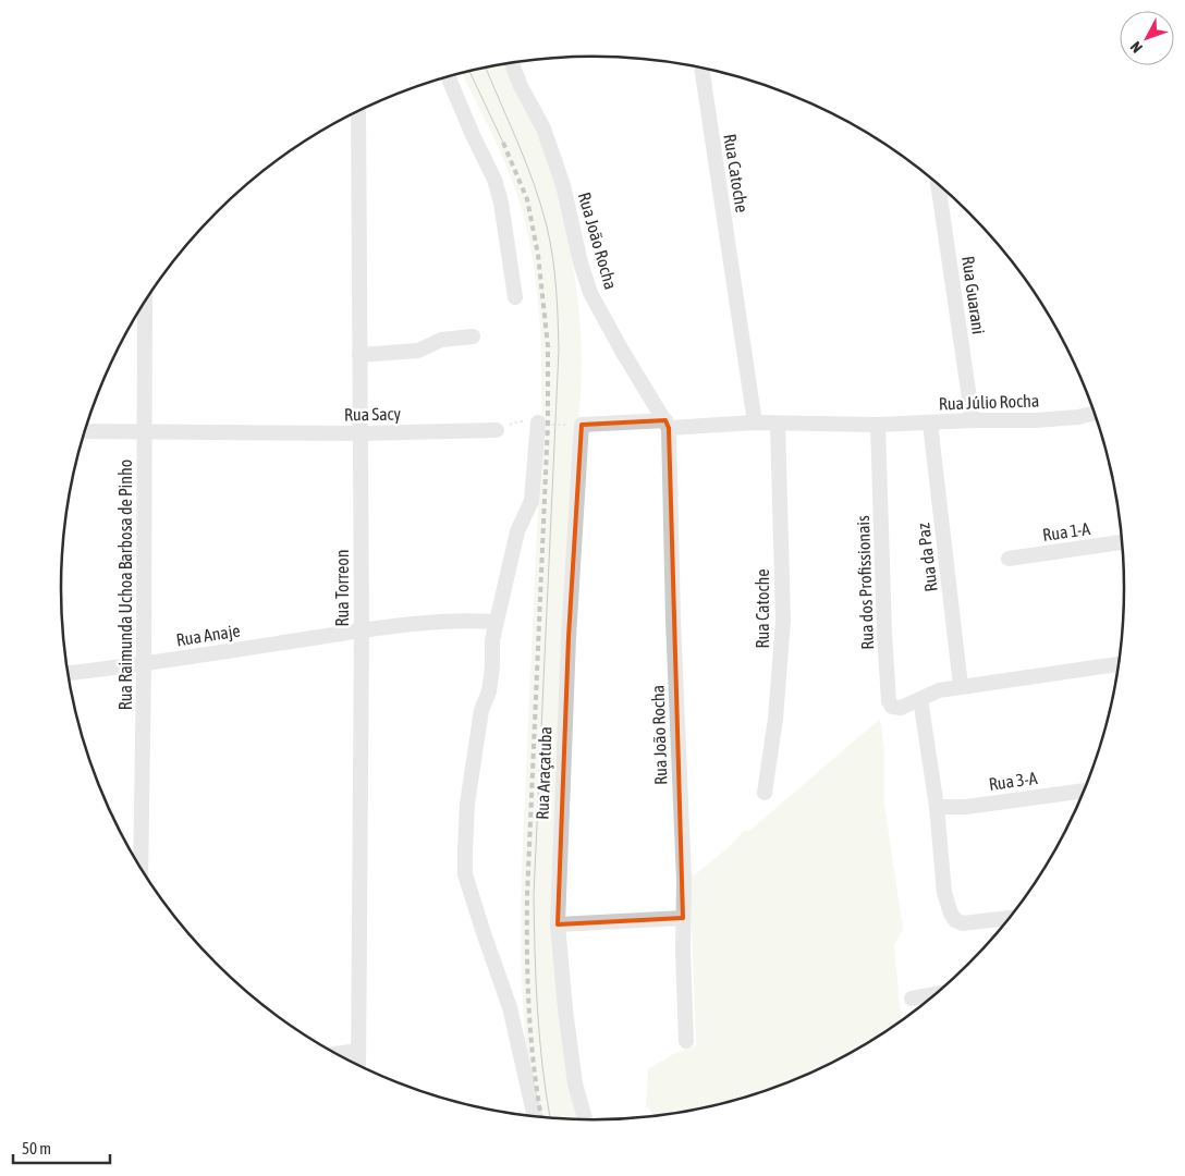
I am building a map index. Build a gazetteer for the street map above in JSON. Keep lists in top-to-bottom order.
{
  "streets": {
    "street": [
      "Rua Catoche",
      "Rua João Rocha",
      "Rua Guarani",
      "Rua Júlio Rocha",
      "Rua Sacy",
      "Rua 1-A",
      "Rua da Paz",
      "Rua dos Profissionais",
      "Rua Raimunda Uchoa Barbosa de Pinho",
      "Rua Torreon",
      "Rua Anaje",
      "Rua Araçatuba",
      "Rua 3-A"
    ]
  },
  "crossings": [
    ["Rua Guarani", "Rua Júlio Rocha"],
    ["Rua Júlio Rocha", "Rua da Paz"],
    ["Rua Júlio Rocha", "Rua dos Profissionais"],
    ["Rua Sacy", "Rua Raimunda Uchoa Barbosa de Pinho"],
    ["Rua Sacy", "Rua Torreon"],
    ["Rua da Paz", "Rua dos Profissionais"],
    ["Rua Raimunda Uchoa Barbosa de Pinho", "Rua Anaje"],
    ["Rua Torreon", "Rua Anaje"]
  ],
  "scale_bar": "50 m",
  "north": "bottom left"
}
